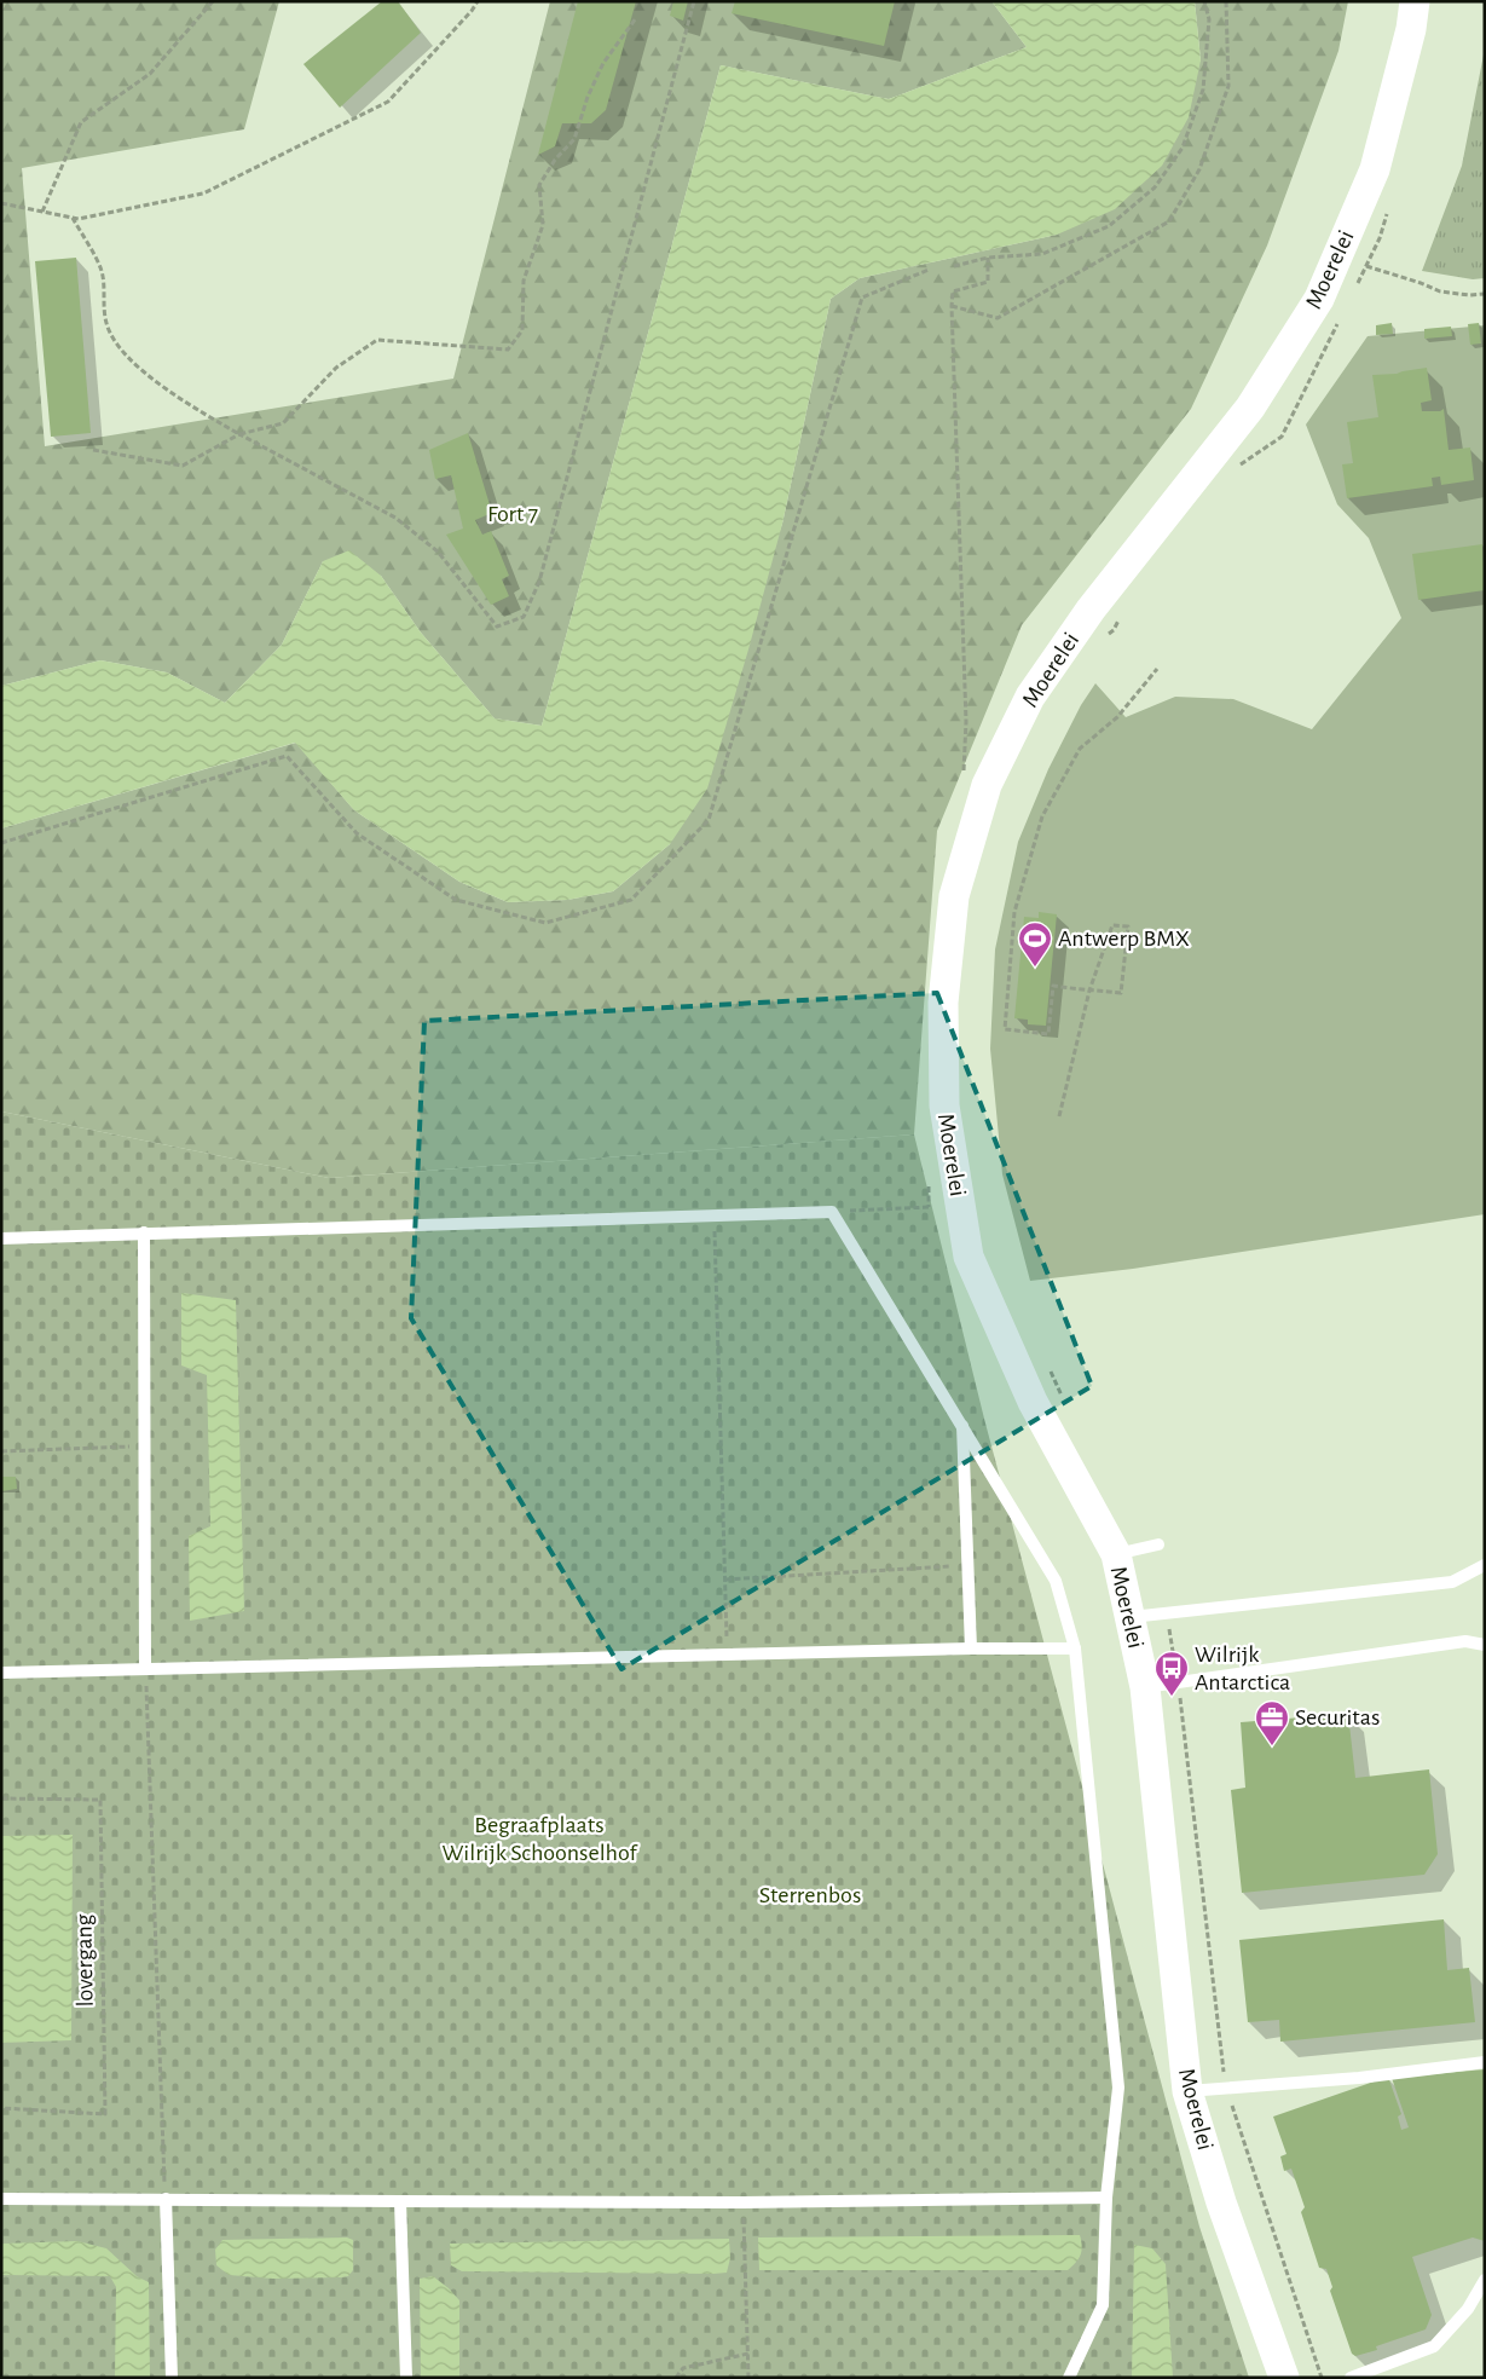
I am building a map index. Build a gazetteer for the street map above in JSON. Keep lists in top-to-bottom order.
{
  "streets": {
    "street": ["Moerelei"],
    "path": ["lovergang"]
  },
  "parks": ["Fort 7", "Begraafplaats Wilrijk Schoonselhof", "Sterrenbos"],
  "places": {
    "sports": ["Antwerp BMX"],
    "bus stop": ["Wilrijk Antarctica"],
    "office": ["Securitas"]
  }
}
